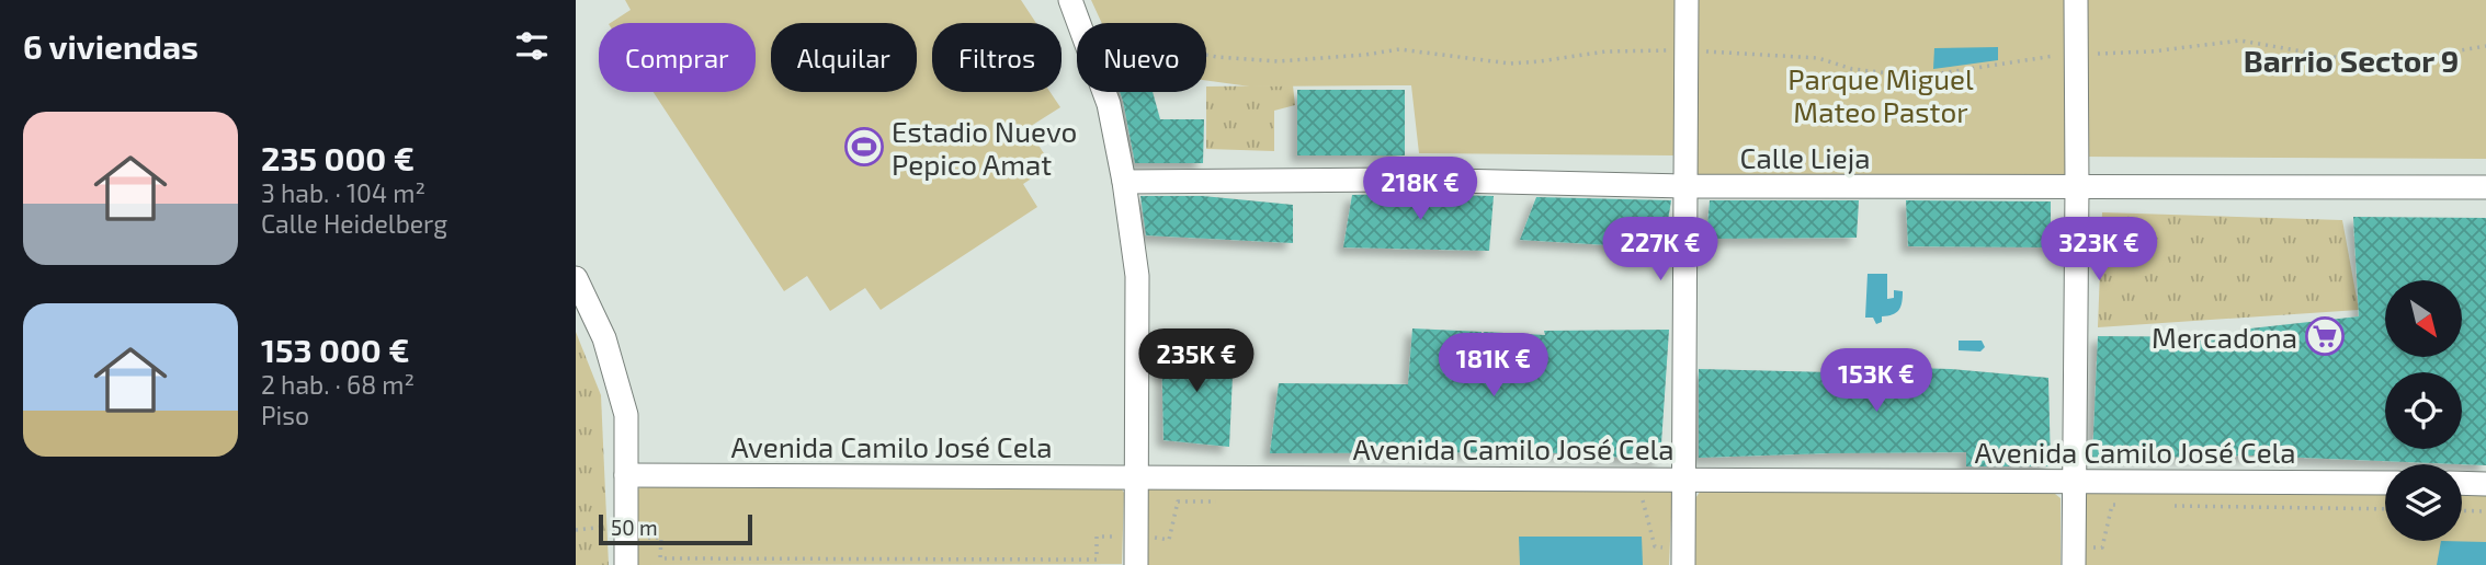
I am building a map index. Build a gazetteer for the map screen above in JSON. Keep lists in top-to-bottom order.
{
  "streets": {
    "street": ["Calle Lieja", "Avenida Camilo José Cela"]
  },
  "districts": ["Barrio Sector 9"],
  "parks": ["Parque Miguel Mateo Pastor"],
  "places": {
    "sports": ["Estadio Nuevo Pepico Amat"],
    "supermarket": ["Mercadona"]
  },
  "scale_bar": "50 m",
  "north": "bottom right",
  "page": {
    "heading": "6 viviendas",
    "chip": [
      "Comprar",
      "Alquilar",
      "Filtros",
      "Nuevo"
    ],
    "list": [
      {
        "name": "235 000 €",
        "note": "3 hab. · 104 m² · Calle Heidelberg"
      },
      {
        "name": "153 000 €",
        "note": "2 hab. · 68 m² · Piso"
      }
    ],
    "price": [
      "218K €",
      "227K €",
      "323K €",
      "235K €",
      "181K €",
      "153K €"
    ],
    "scale": "50 m"
  }
}
